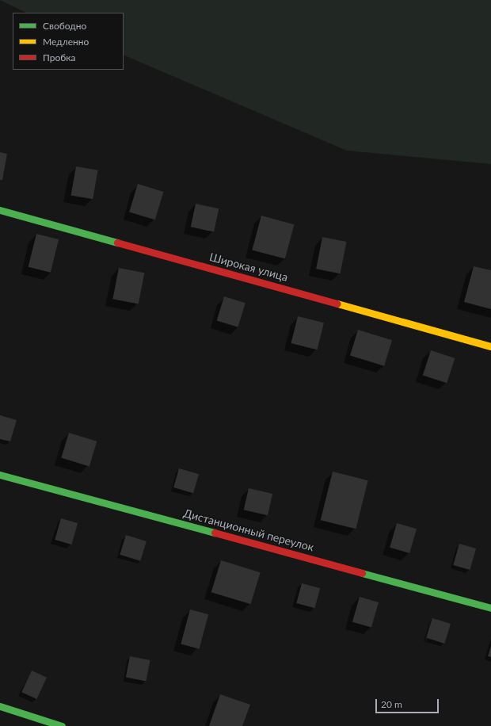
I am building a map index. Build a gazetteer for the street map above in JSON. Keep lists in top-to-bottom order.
{
  "streets": {
    "street": ["Широкая улица", "Дистанционный переулок"]
  },
  "legend": ["Свободно", "Медленно", "Пробка"],
  "scale_bar": "20 m"
}
